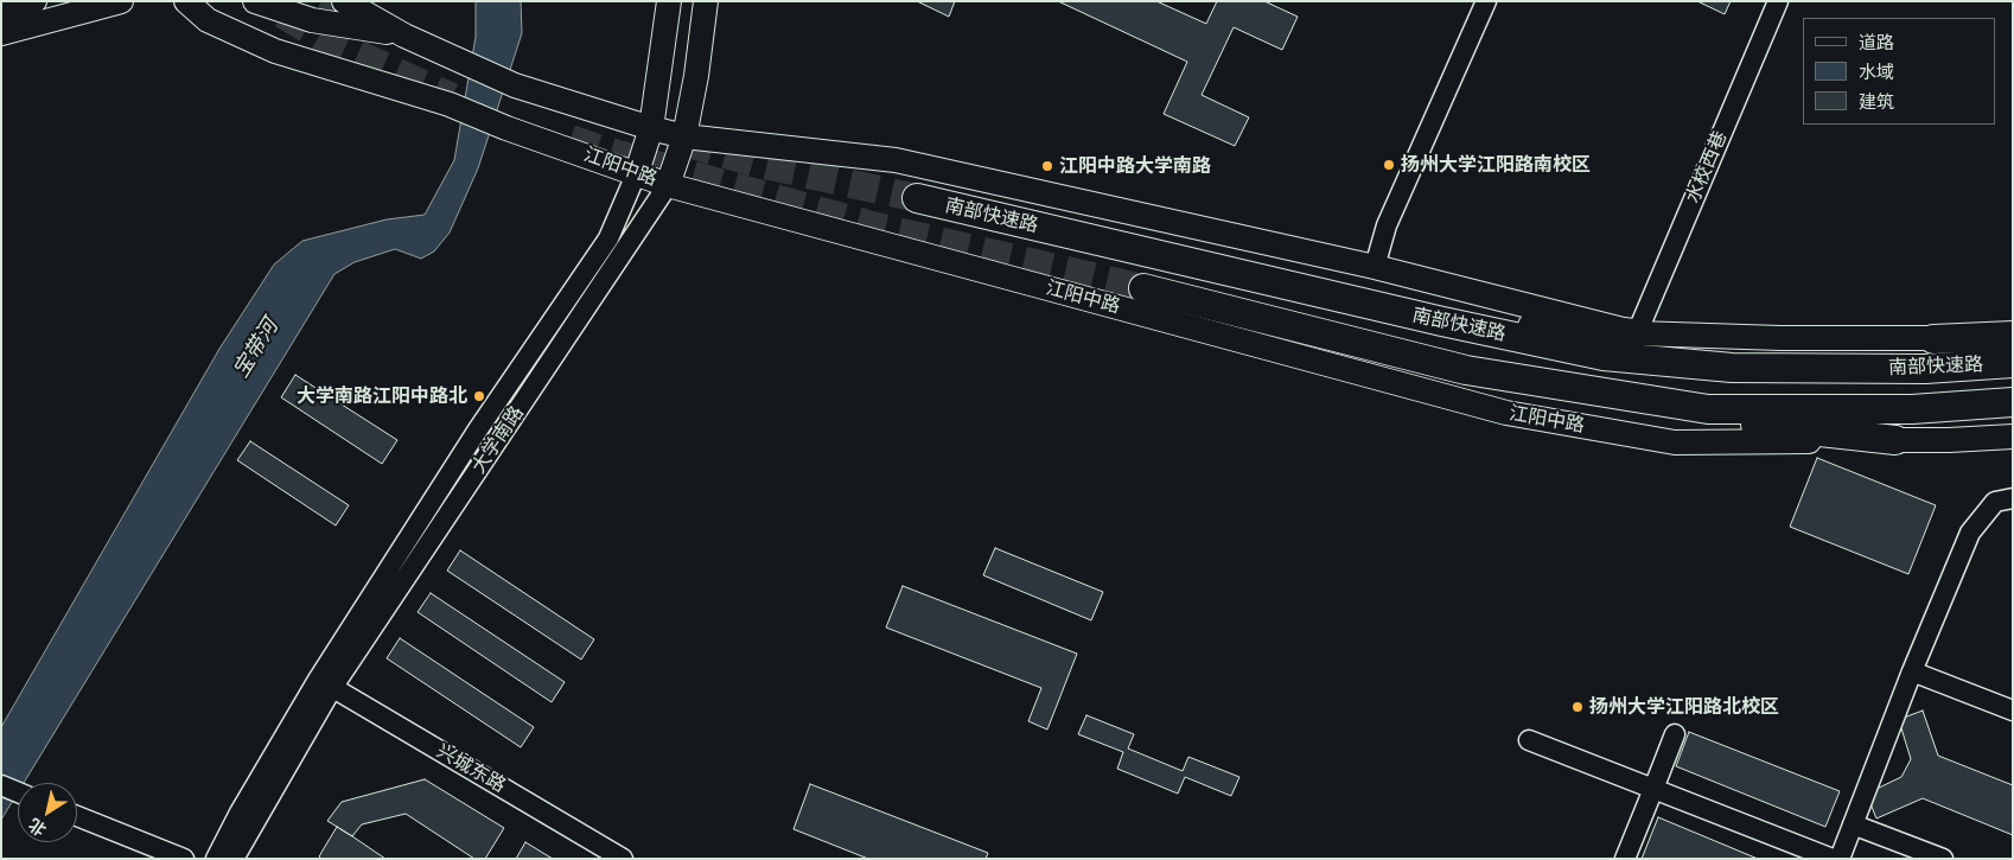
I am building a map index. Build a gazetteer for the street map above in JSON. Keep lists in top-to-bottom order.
{
  "streets": {
    "highway": ["南部快速路"],
    "main road": ["江阳中路", "大学南路"],
    "street": ["水校西巷", "兴城东路"]
  },
  "crossings": [
    ["江阳中路", "大学南路"],
    ["大学南路", "兴城东路"]
  ],
  "water": ["宝带河"],
  "places": [
    "扬州大学江阳路南校区",
    "江阳中路大学南路",
    "大学南路江阳中路北",
    "扬州大学江阳路北校区"
  ],
  "legend": ["道路", "水域", "建筑"],
  "north": "bottom left"
}
